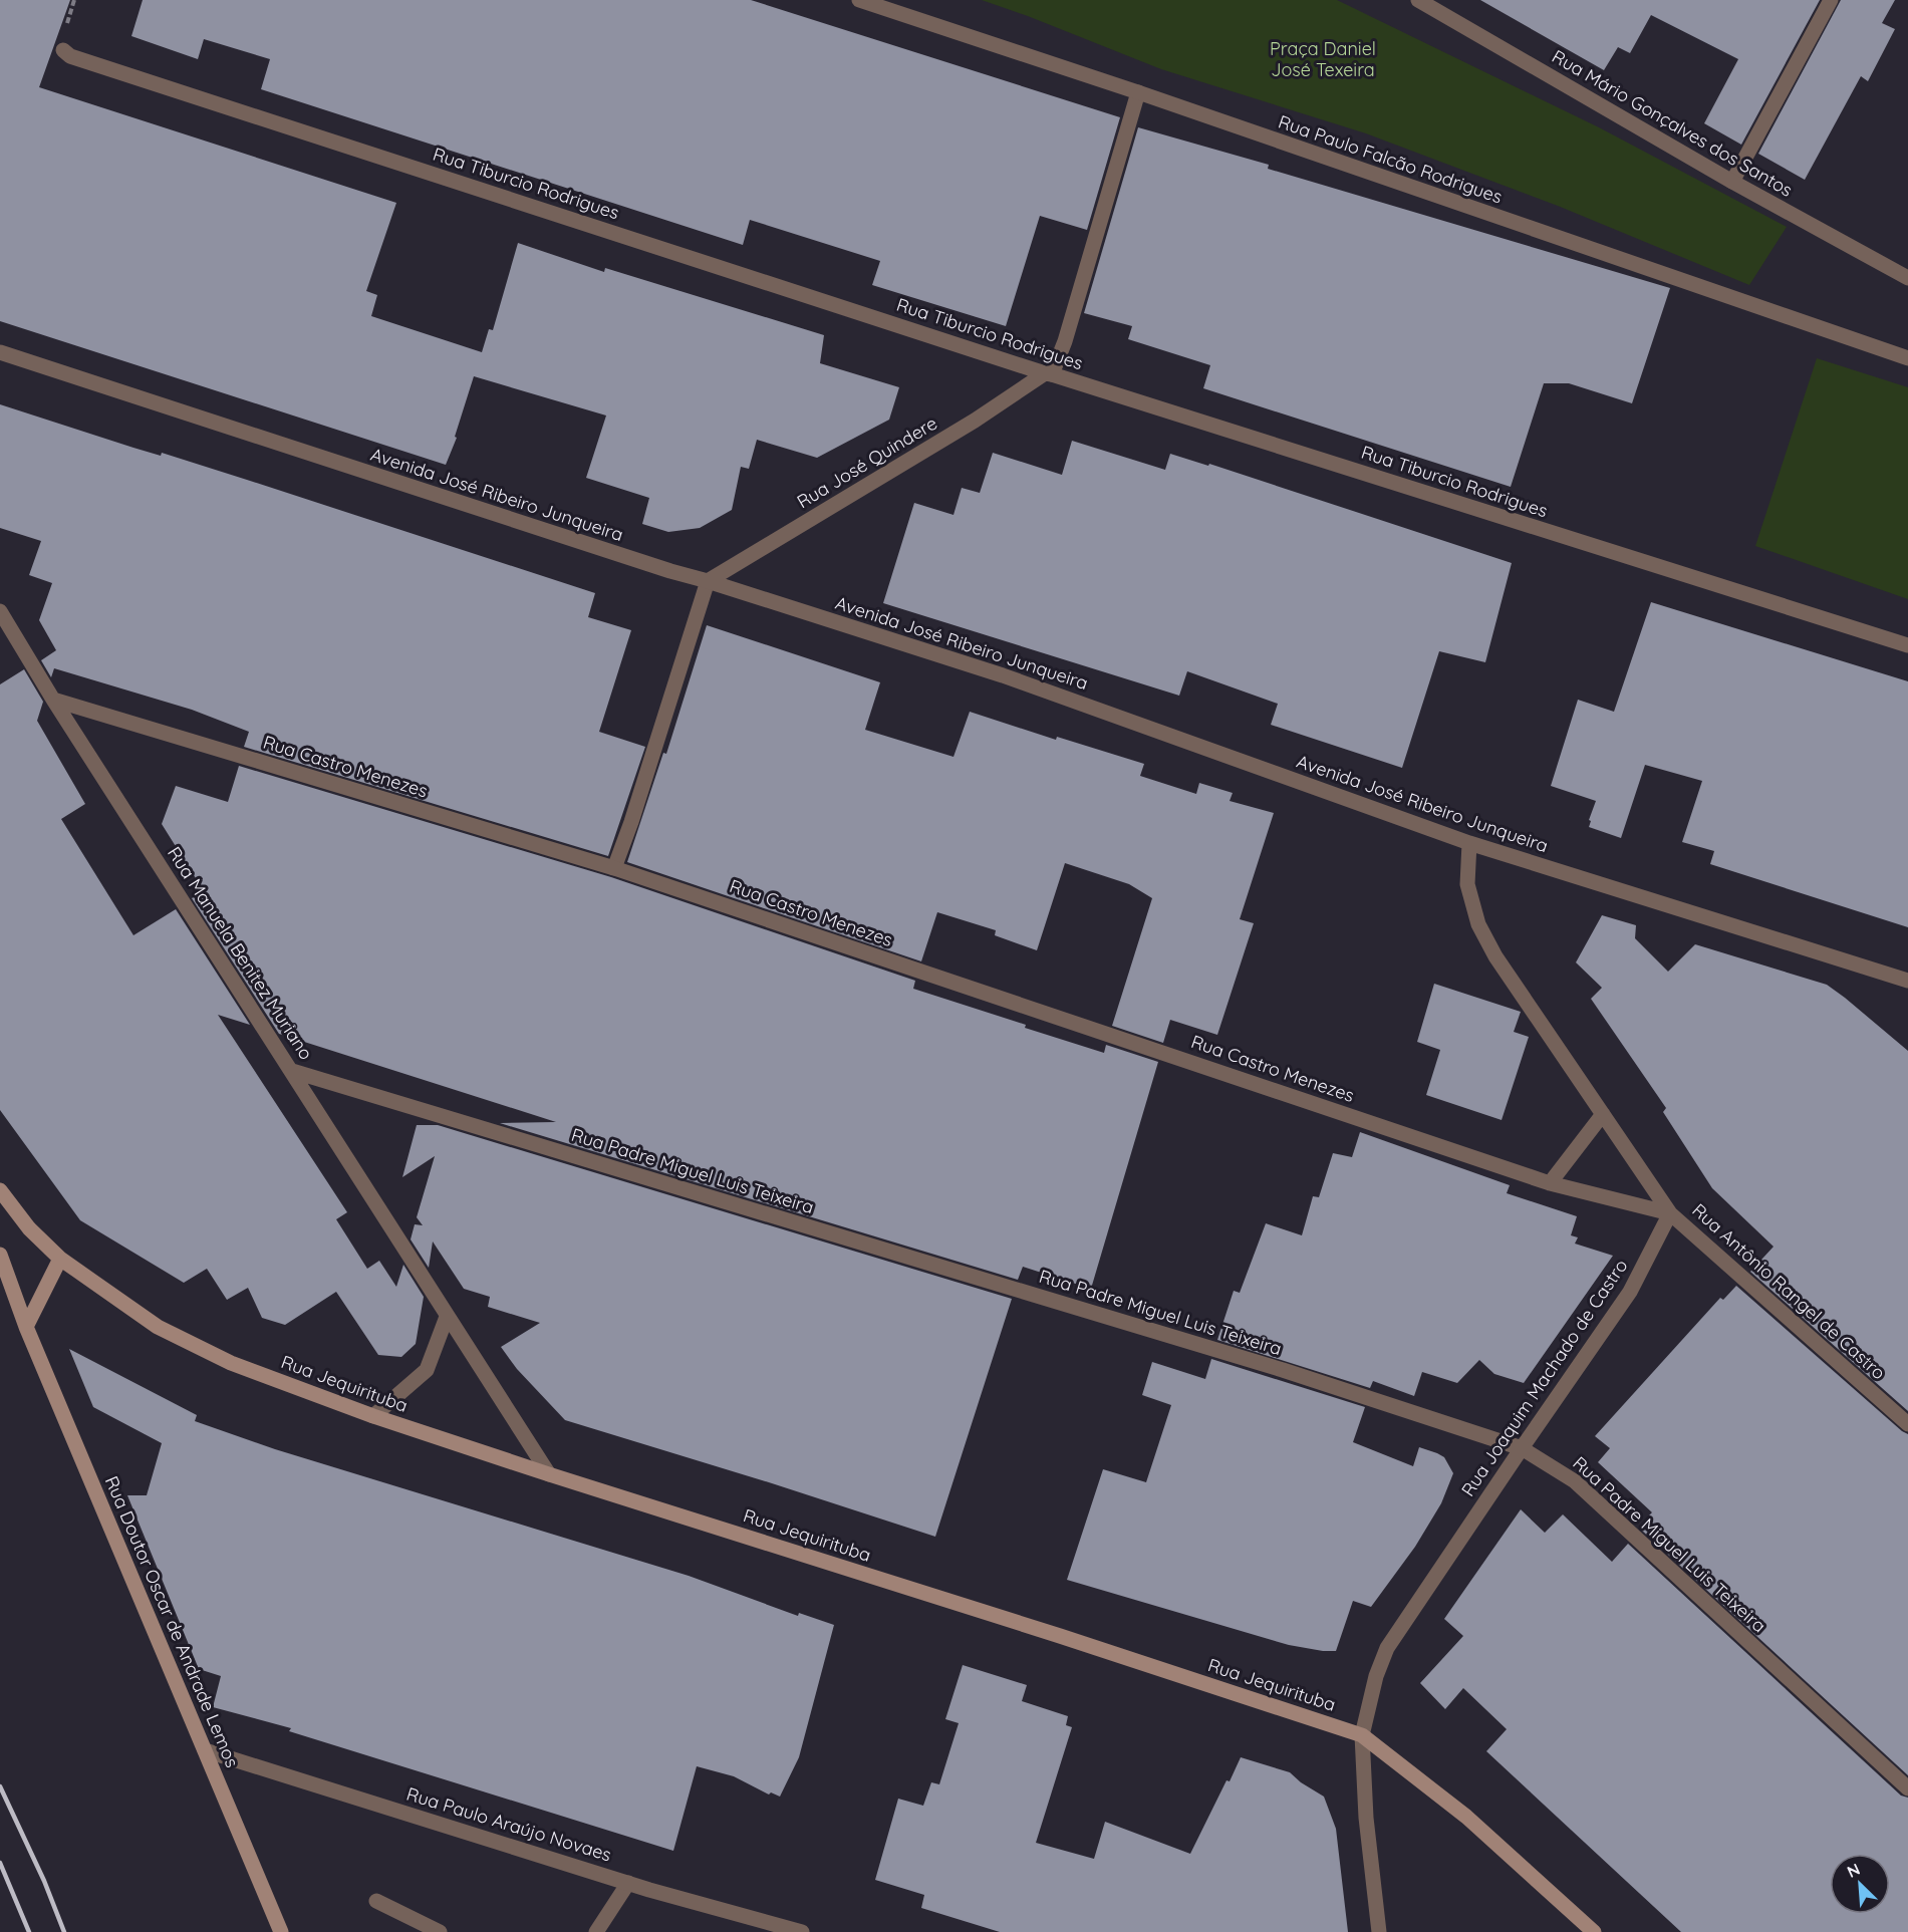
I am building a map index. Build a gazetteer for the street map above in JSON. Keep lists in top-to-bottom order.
{
  "streets": {
    "street": [
      "Rua Mário Gonçalves dos Santos",
      "Rua Paulo Falcão Rodrigues",
      "Rua Tiburcio Rodrigues",
      "Rua José Quindere",
      "Avenida José Ribeiro Junqueira",
      "Rua Castro Menezes",
      "Rua Manuela Benitez Muriano",
      "Rua Padre Miguel Luis Teixeira",
      "Rua Antônio Rangel de Castro",
      "Rua Joaquim Machado de Castro",
      "Rua Jequirituba",
      "Rua Doutor Oscar de Andrade Lemos",
      "Rua Paulo Araújo Novaes"
    ]
  },
  "crossings": [
    ["Rua Tiburcio Rodrigues", "Rua José Quindere"],
    ["Rua José Quindere", "Avenida José Ribeiro Junqueira"],
    ["Rua Castro Menezes", "Rua Manuela Benitez Muriano"],
    ["Rua Castro Menezes", "Rua Antônio Rangel de Castro"],
    ["Rua Castro Menezes", "Rua Joaquim Machado de Castro"],
    ["Rua Manuela Benitez Muriano", "Rua Padre Miguel Luis Teixeira"],
    ["Rua Manuela Benitez Muriano", "Rua Jequirituba"],
    ["Rua Padre Miguel Luis Teixeira", "Rua Joaquim Machado de Castro"],
    ["Rua Antônio Rangel de Castro", "Rua Joaquim Machado de Castro"],
    ["Rua Joaquim Machado de Castro", "Rua Jequirituba"],
    ["Rua Doutor Oscar de Andrade Lemos", "Rua Paulo Araújo Novaes"]
  ],
  "parks": ["Praça Daniel José Texeira"],
  "north": "top left"
}
